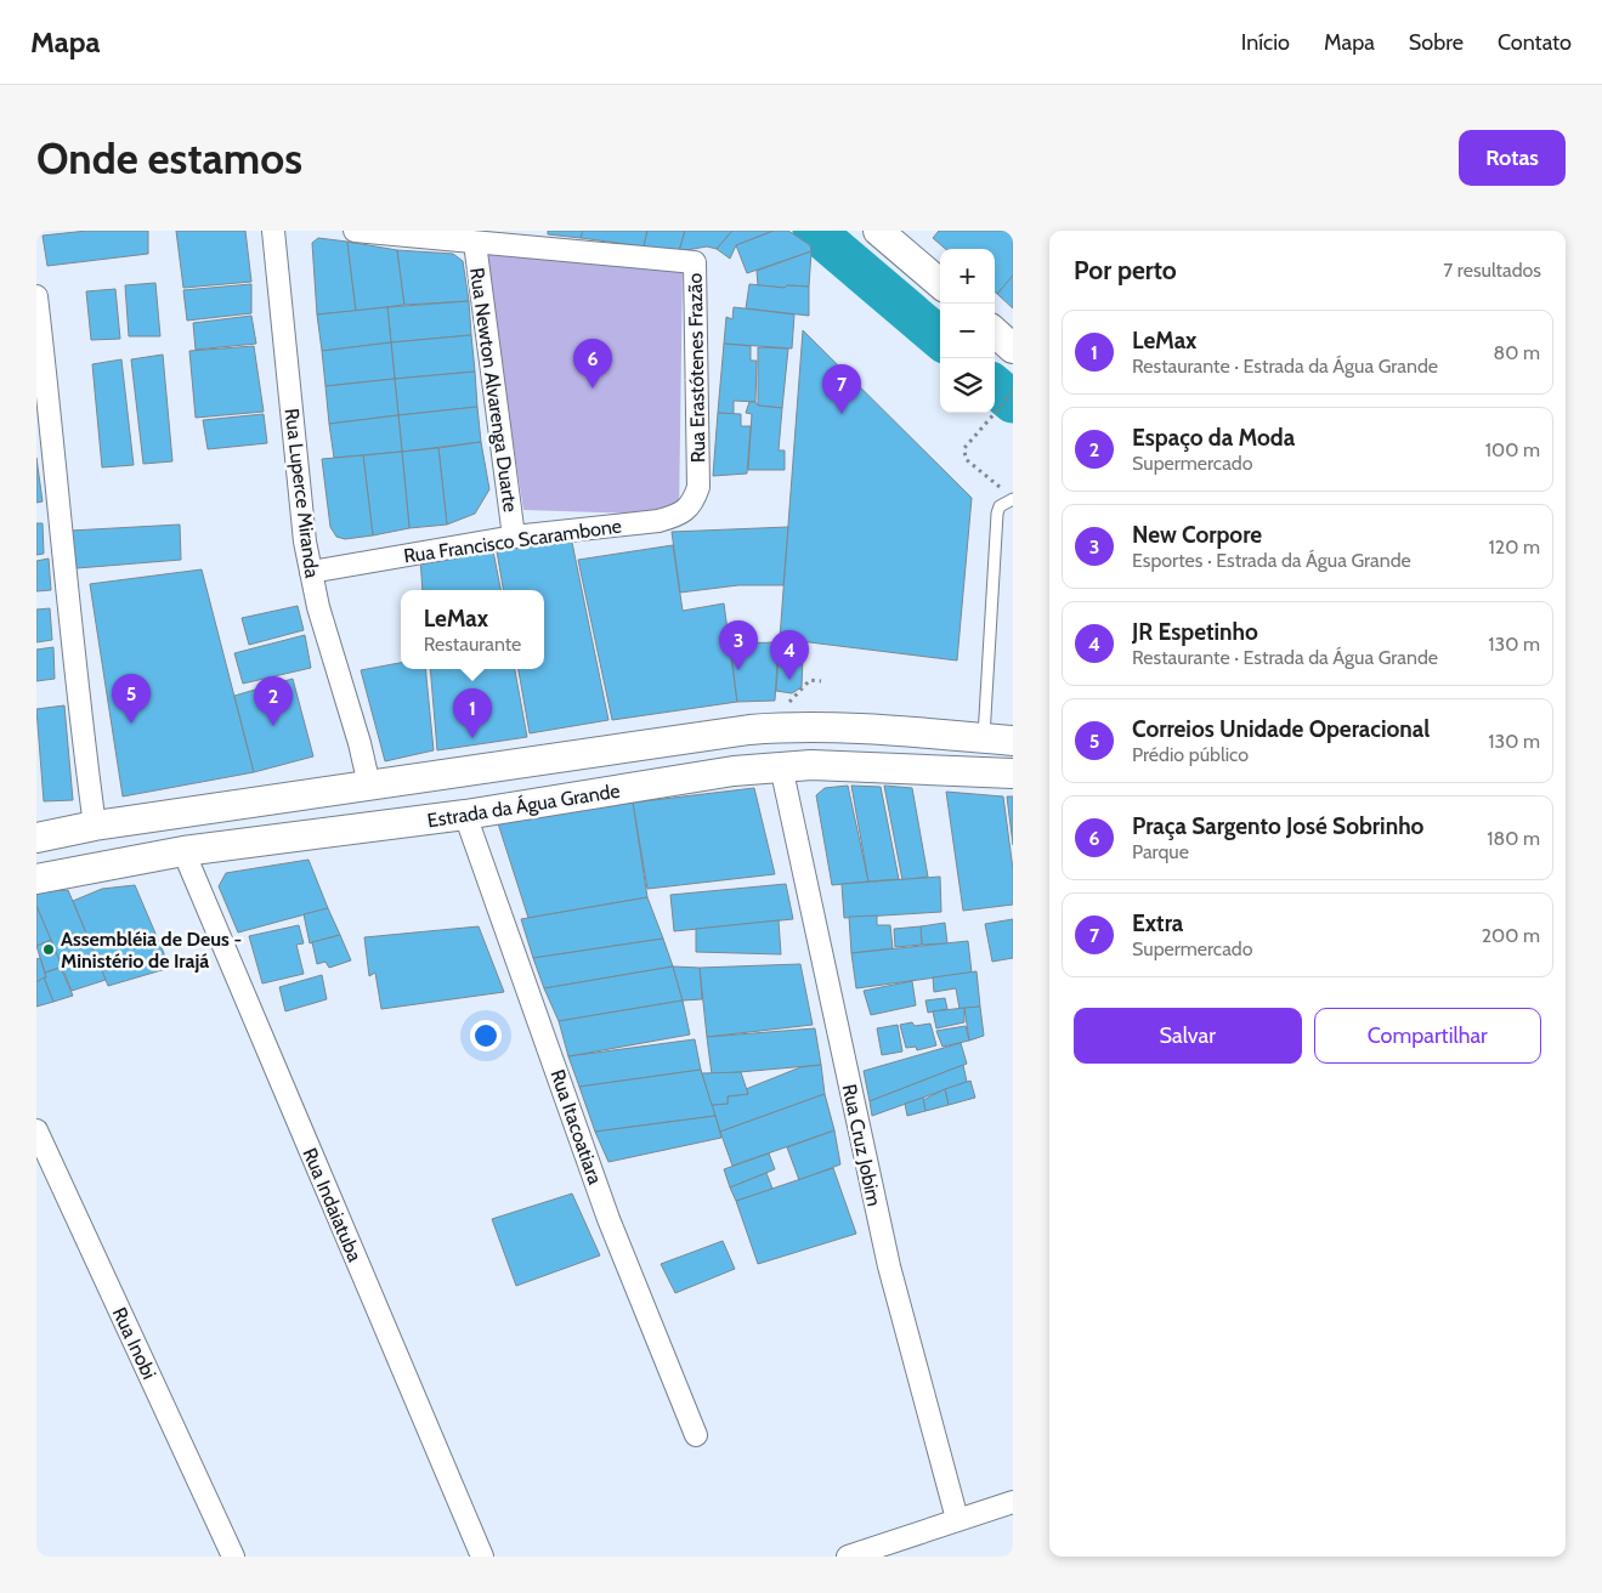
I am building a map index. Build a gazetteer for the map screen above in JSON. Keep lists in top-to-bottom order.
{
  "streets": {
    "main road": ["Estrada da Água Grande"],
    "street": [
      "Rua Erastótenes Frazão",
      "Rua Newton Alvarenga Duarte",
      "Rua Luperce Miranda",
      "Rua Francisco Scarambone",
      "Rua Itacoatiara",
      "Rua Cruz Jobim",
      "Rua Indaiatuba",
      "Rua Inobi"
    ]
  },
  "crossings": [
    ["Rua Erastótenes Frazão", "Rua Newton Alvarenga Duarte"],
    ["Rua Erastótenes Frazão", "Rua Francisco Scarambone"],
    ["Rua Newton Alvarenga Duarte", "Rua Francisco Scarambone"],
    ["Rua Luperce Miranda", "Rua Francisco Scarambone"],
    ["Rua Luperce Miranda", "Estrada da Água Grande"],
    ["Estrada da Água Grande", "Rua Itacoatiara"],
    ["Estrada da Água Grande", "Rua Cruz Jobim"],
    ["Estrada da Água Grande", "Rua Indaiatuba"]
  ],
  "places": ["Assembléia de Deus - Ministério de Irajá"],
  "page": {
    "header": "Mapa",
    "nav": [
      "Início",
      "Mapa",
      "Sobre",
      "Contato"
    ],
    "buttons": [
      "Rotas",
      ["Salvar", "Compartilhar"]
    ],
    "title": "Onde estamos",
    "heading": ["Por perto", "7 resultados"],
    "map_buttons": ["+", "−"],
    "list": [
      {
        "mark": "1",
        "name": "LeMax",
        "note": "Restaurante · Estrada da Água Grande",
        "value": "80 m"
      },
      {
        "mark": "2",
        "name": "Espaço da Moda",
        "note": "Supermercado",
        "value": "100 m"
      },
      {
        "mark": "3",
        "name": "New Corpore",
        "note": "Esportes · Estrada da Água Grande",
        "value": "120 m"
      },
      {
        "mark": "4",
        "name": "JR Espetinho",
        "note": "Restaurante · Estrada da Água Grande",
        "value": "130 m"
      },
      {
        "mark": "5",
        "name": "Correios Unidade Operacional",
        "note": "Prédio público",
        "value": "130 m"
      },
      {
        "mark": "6",
        "name": "Praça Sargento José Sobrinho",
        "note": "Parque",
        "value": "180 m"
      },
      {
        "mark": "7",
        "name": "Extra",
        "note": "Supermercado",
        "value": "200 m"
      }
    ],
    "pins": [
      "6",
      "7",
      "3",
      "4",
      "5",
      "2",
      "1"
    ],
    "popup": ["LeMax", "Restaurante"]
  }
}
